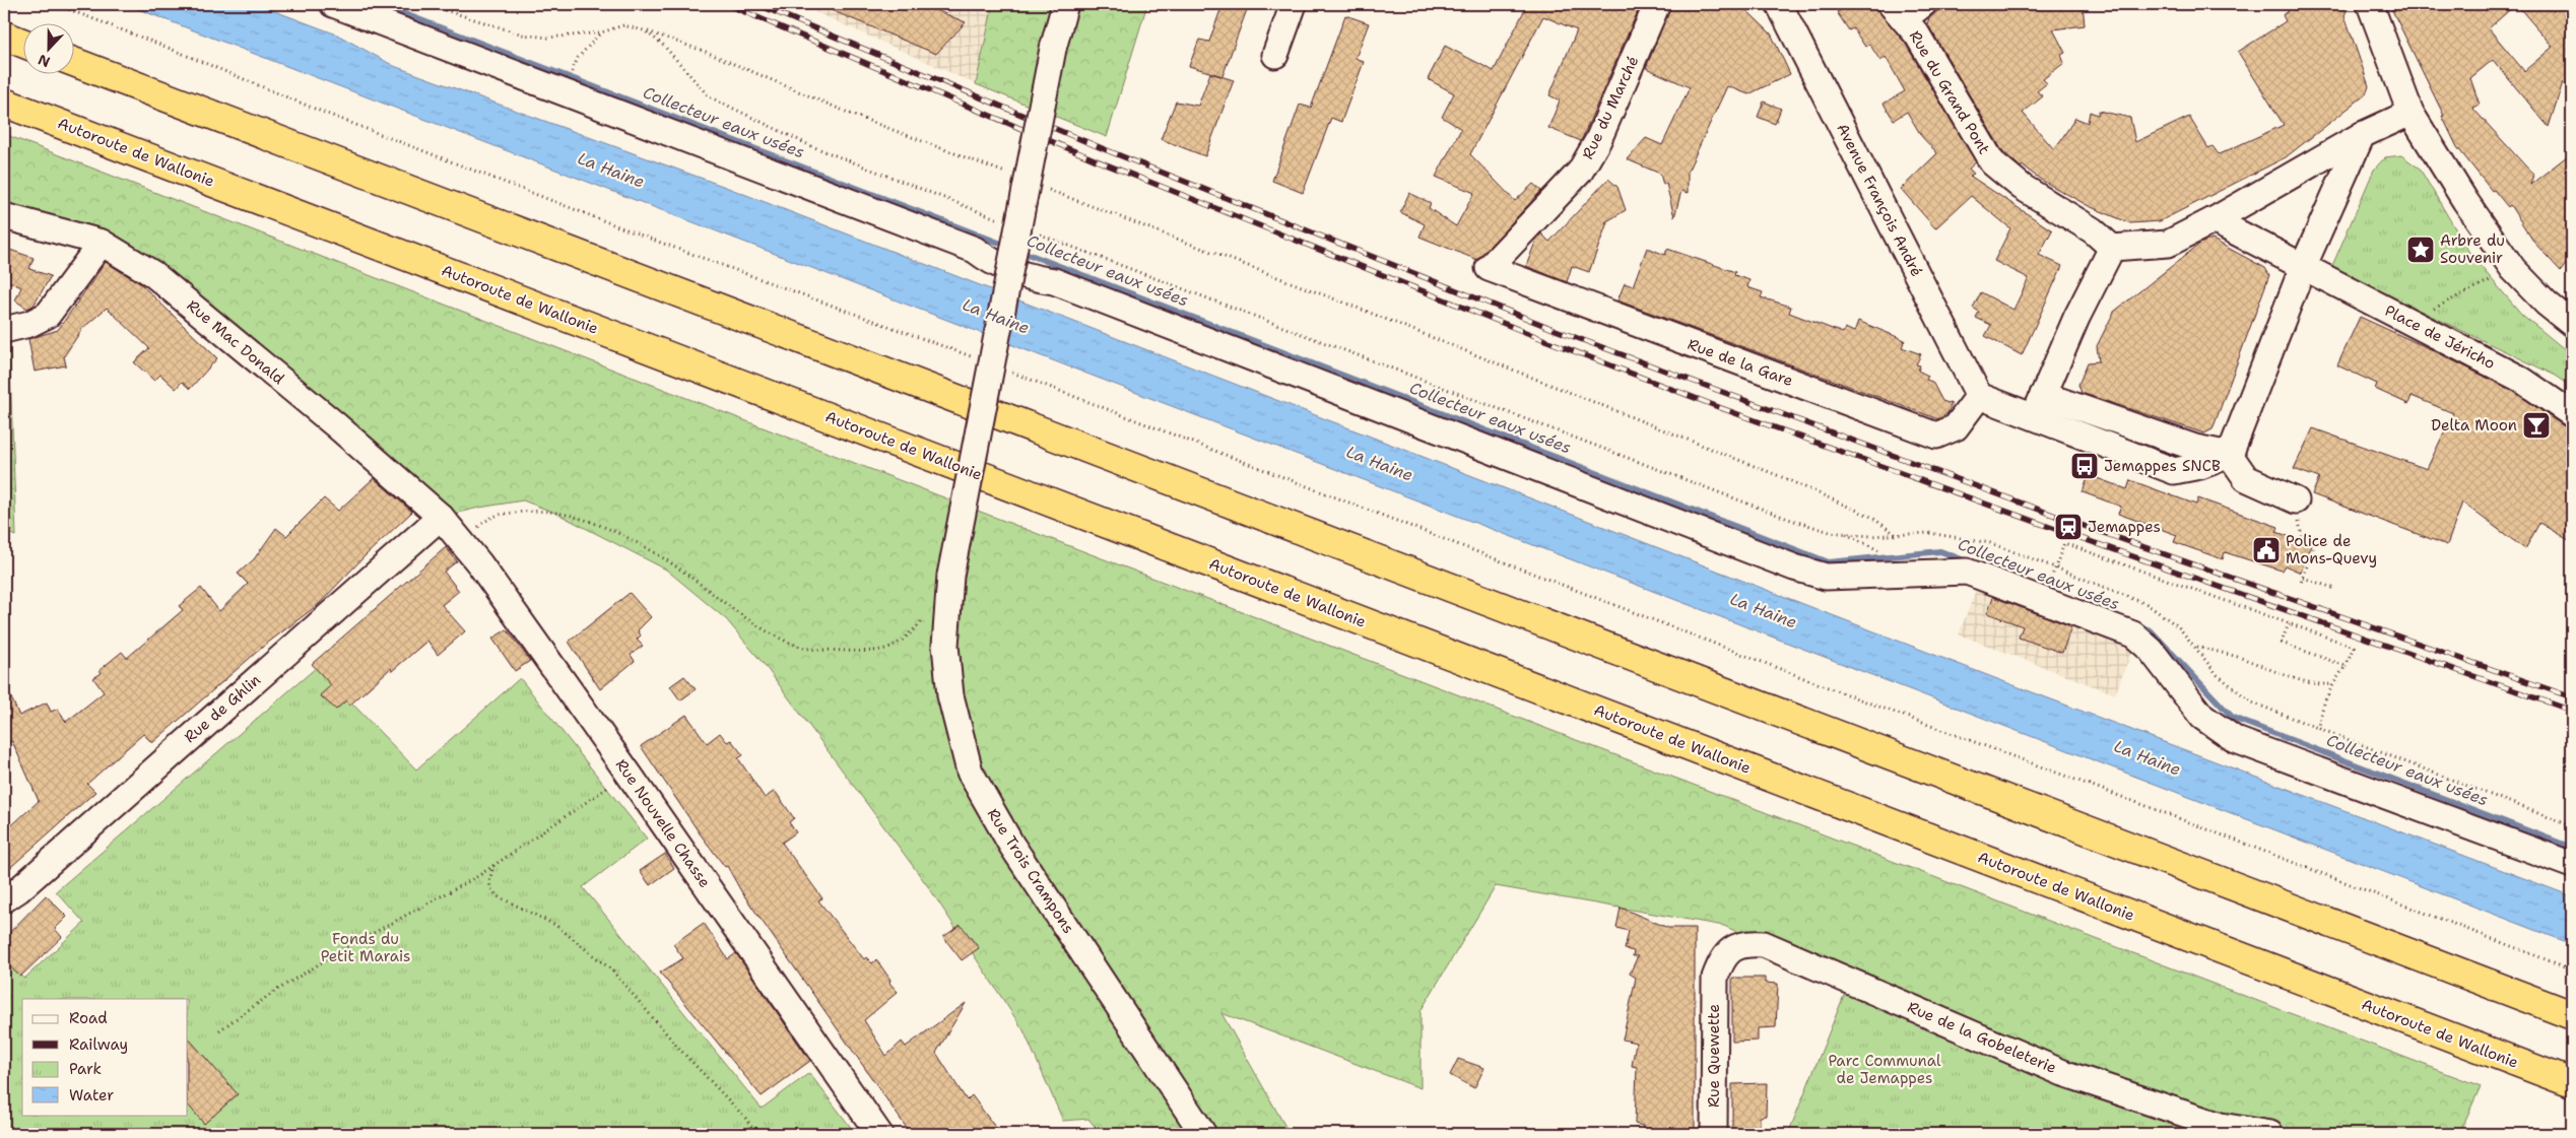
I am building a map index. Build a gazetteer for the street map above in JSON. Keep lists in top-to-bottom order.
{
  "streets": {
    "highway": ["Autoroute de Wallonie"],
    "street": [
      "Rue du Grand Pont",
      "Rue du Marché",
      "Avenue François André",
      "Place de Jéricho",
      "Rue Mac Donald",
      "Rue de la Gare",
      "Rue de Ghlin",
      "Rue Nouvelle Chasse",
      "Rue Trois Crampons",
      "Rue de la Gobeleterie",
      "Rue Quewette"
    ]
  },
  "crossings": [
    ["Rue du Marché", "Rue de la Gare"],
    ["Avenue François André", "Rue de la Gare"],
    ["Rue Mac Donald", "Rue de Ghlin"],
    ["Rue Mac Donald", "Rue Nouvelle Chasse"],
    ["Rue de Ghlin", "Rue Nouvelle Chasse"],
    ["Rue de la Gobeleterie", "Rue Quewette"]
  ],
  "water": ["Collecteur eaux usées", "La Haine"],
  "parks": ["Fonds du Petit Marais", "Parc Communal de Jemappes"],
  "places": {
    "place": ["Arbre du Souvenir"],
    "bar": ["Delta Moon"],
    "bus stop": ["Jemappes SNCB"],
    "station": ["Jemappes"],
    "public building": ["Police de Mons-Quevy"]
  },
  "legend": [
    "Road",
    "Railway",
    "Park",
    "Water"
  ],
  "north": "bottom"
}
